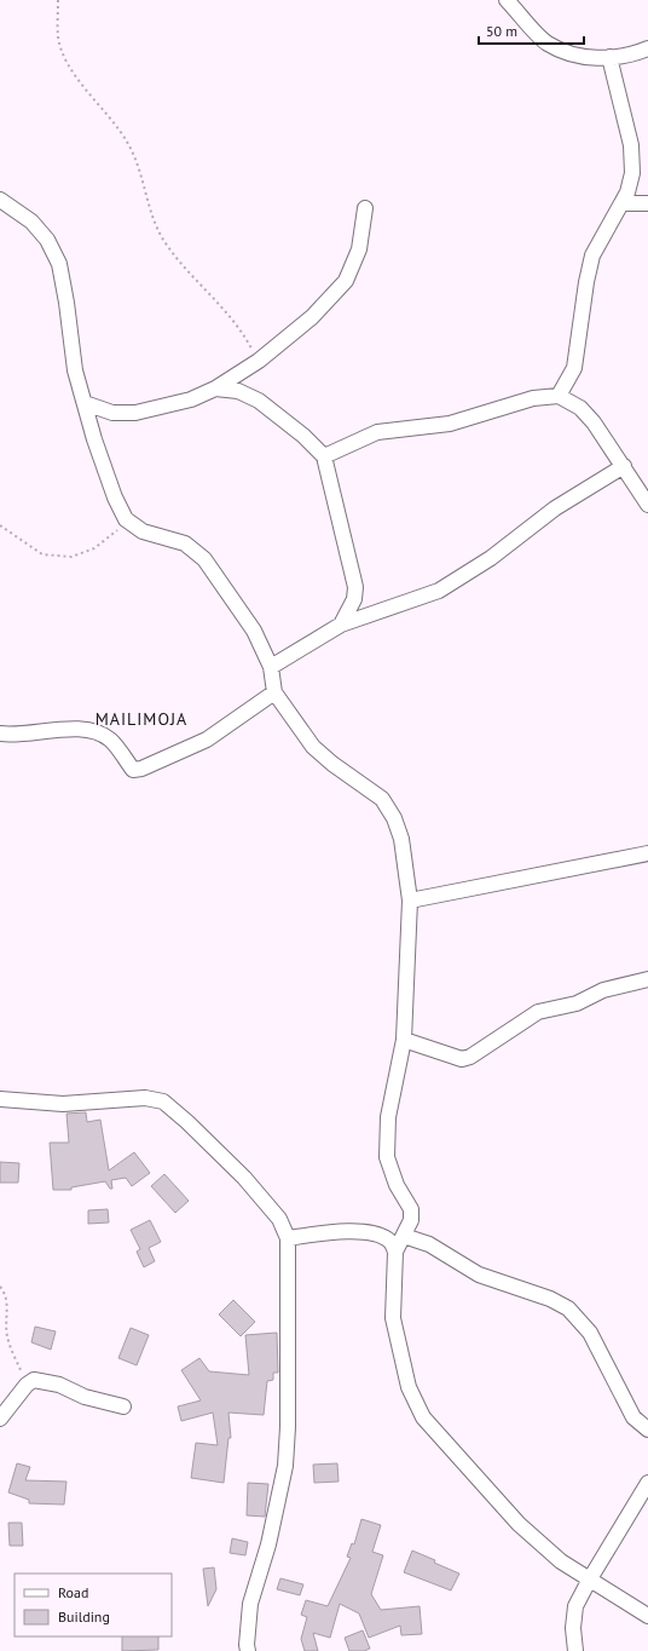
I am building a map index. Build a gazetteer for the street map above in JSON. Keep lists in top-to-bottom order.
{
  "districts": ["MAILIMOJA"],
  "legend": ["Road", "Building"],
  "scale_bar": "50 m"
}
